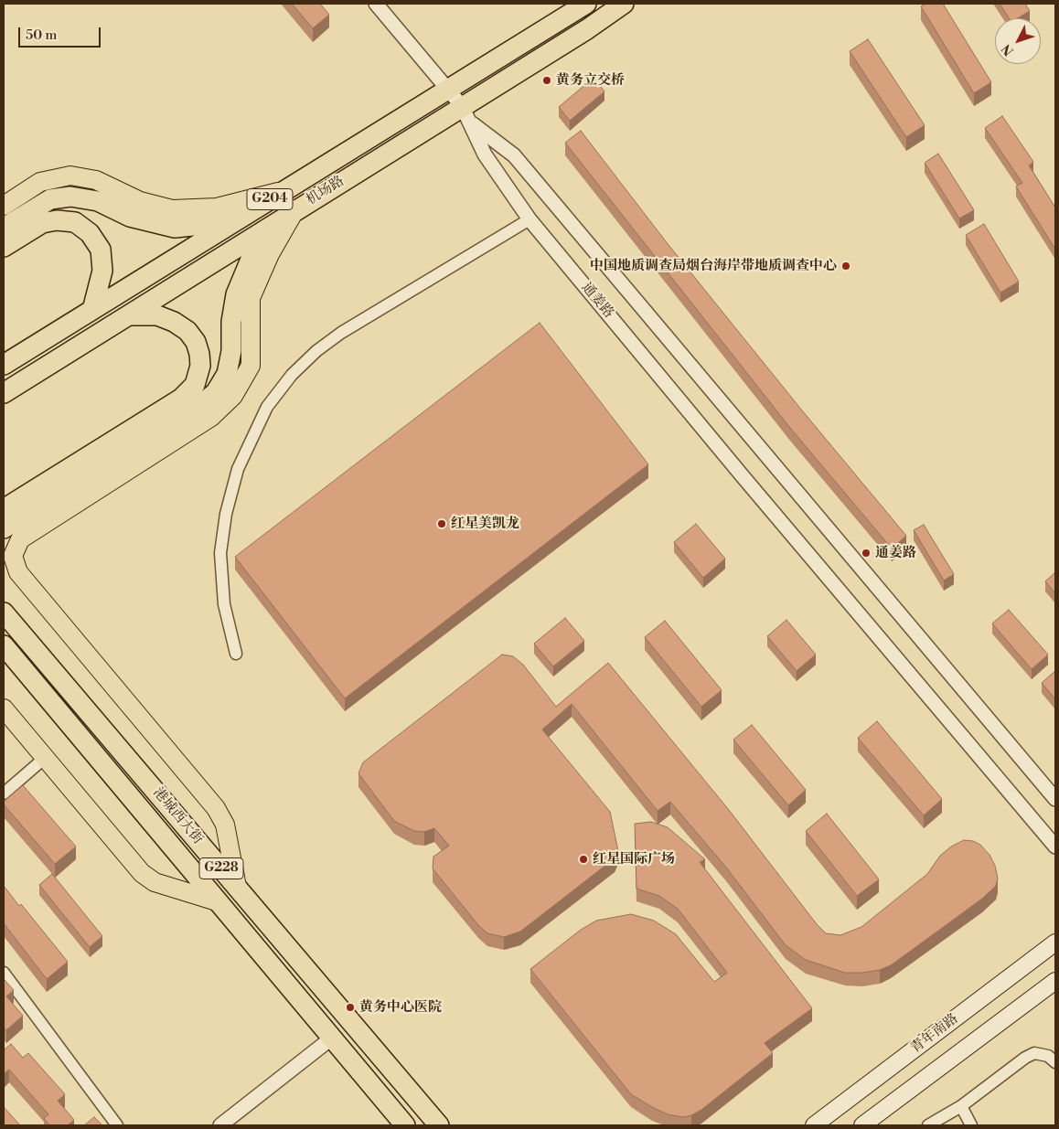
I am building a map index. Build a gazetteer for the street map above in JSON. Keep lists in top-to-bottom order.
{
  "streets": {
    "highway": [
      "机场路",
      "G204",
      "港城西大街",
      "G228"
    ],
    "main road": ["青年南路"],
    "street": ["通姜路"]
  },
  "crossings": [
    ["机场路", "通姜路"]
  ],
  "places": [
    "黄务立交桥",
    "中国地质调查局烟台海岸带地质调查中心",
    "红星美凯龙",
    "通姜路",
    "红星国际广场",
    "黄务中心医院"
  ],
  "scale_bar": "50 m",
  "north": "bottom left"
}
